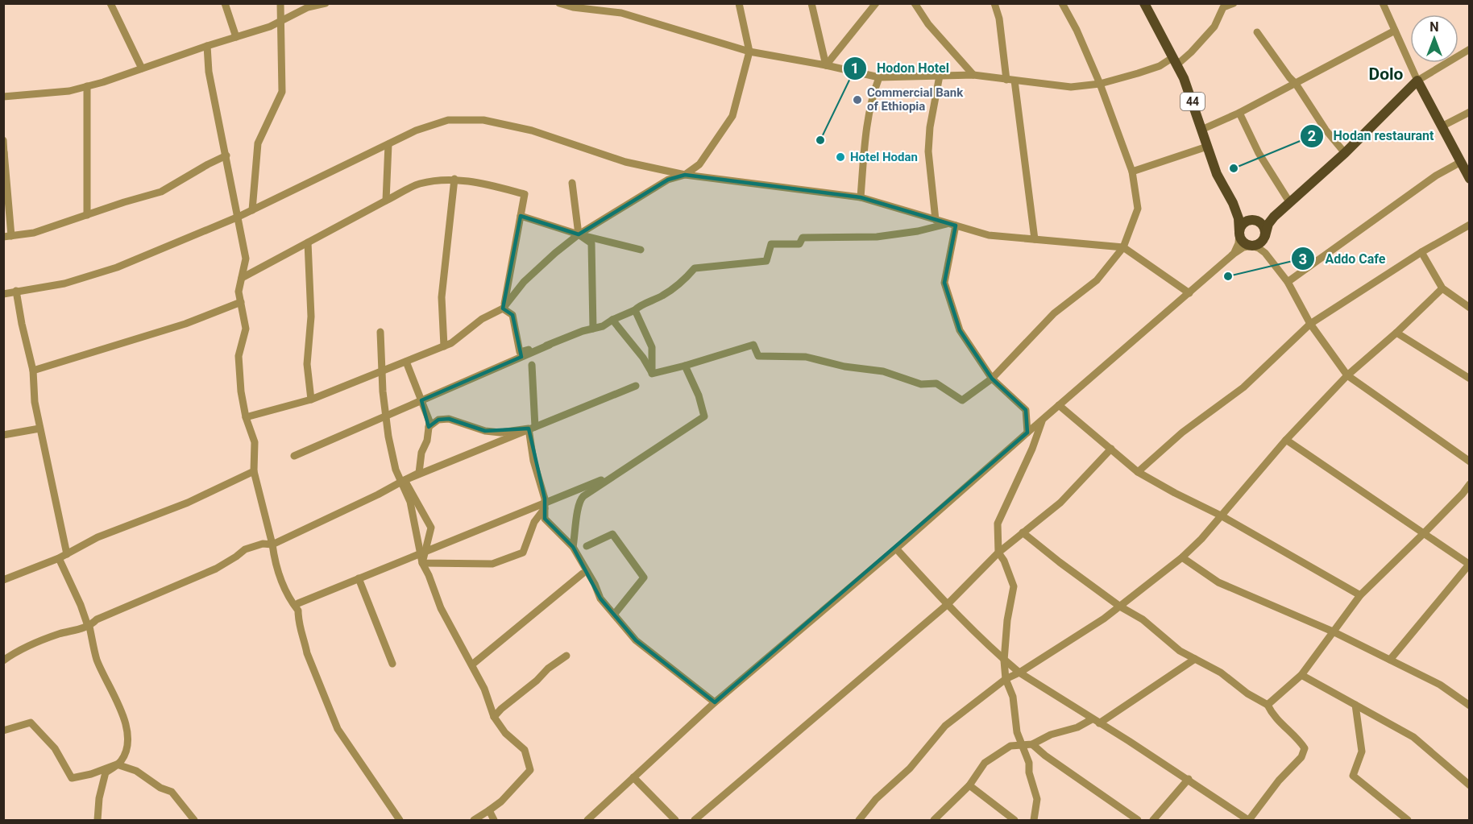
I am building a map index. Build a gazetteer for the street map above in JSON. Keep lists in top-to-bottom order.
{
  "streets": {
    "main road": ["44"]
  },
  "districts": ["Dolo"],
  "places": [
    "Commercial Bank of Ethiopia",
    "Hodon Hotel",
    "Hotel Hodan",
    "Hodan restaurant",
    "Addo Cafe"
  ],
  "north": "top"
}
